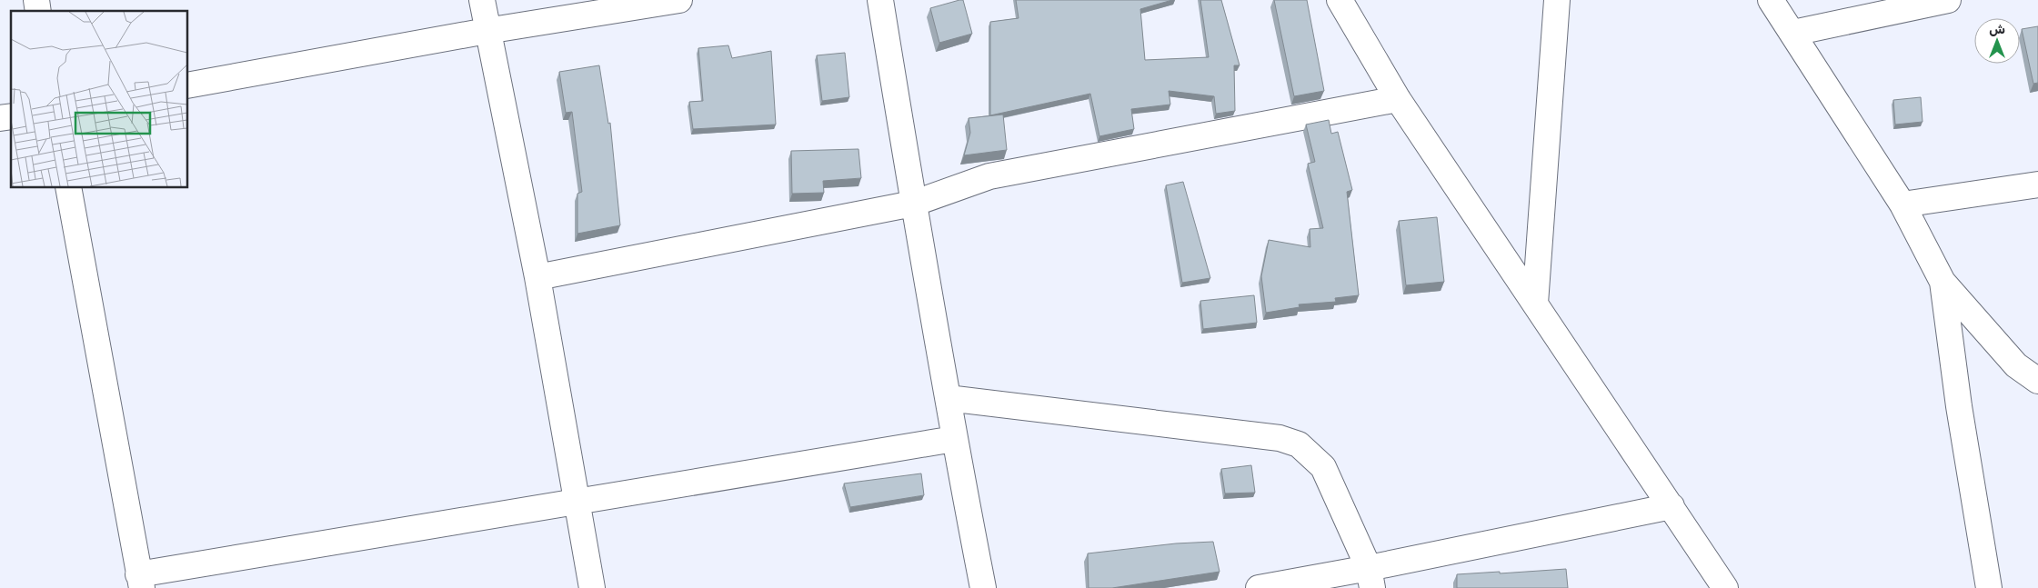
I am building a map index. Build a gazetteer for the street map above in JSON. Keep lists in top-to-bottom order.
{
  "north": "top"
}
